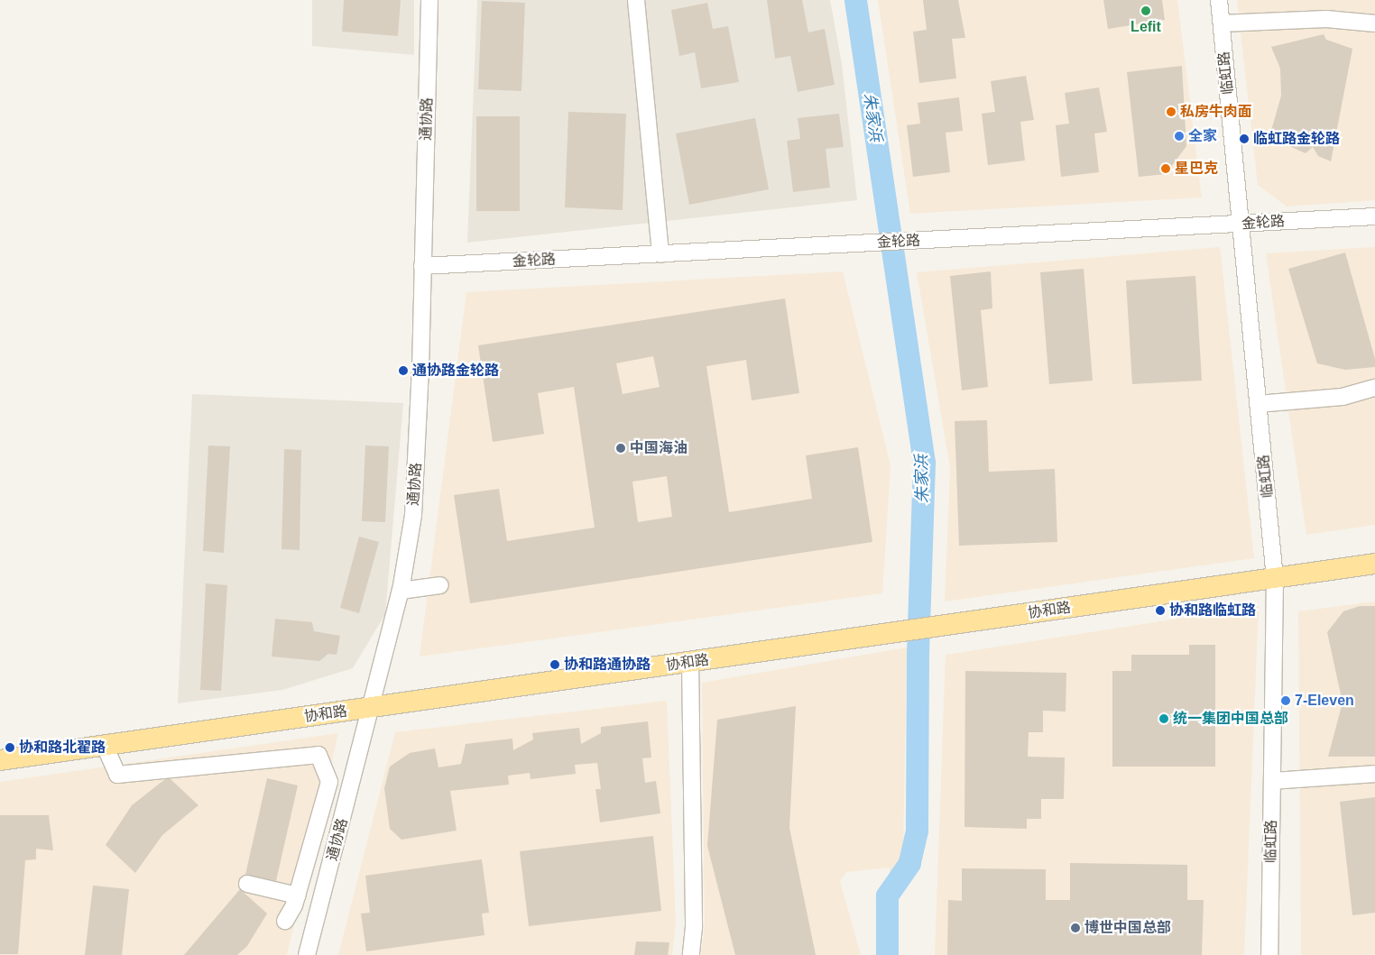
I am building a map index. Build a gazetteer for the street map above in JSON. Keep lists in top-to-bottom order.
{
  "streets": {
    "main road": ["协和路"],
    "street": ["临虹路", "通协路", "金轮路"]
  },
  "crossings": [
    ["临虹路", "金轮路"],
    ["临虹路", "协和路"],
    ["通协路", "金轮路"],
    ["通协路", "协和路"]
  ],
  "water": ["朱家浜"],
  "places": [
    "Lefit",
    "私房牛肉面",
    "全家",
    "临虹路金轮路",
    "星巴克",
    "通协路金轮路",
    "中国海油",
    "协和路临虹路",
    "协和路通协路",
    "7-Eleven",
    "统一集团中国总部",
    "协和路北翟路",
    "博世中国总部"
  ]
}
